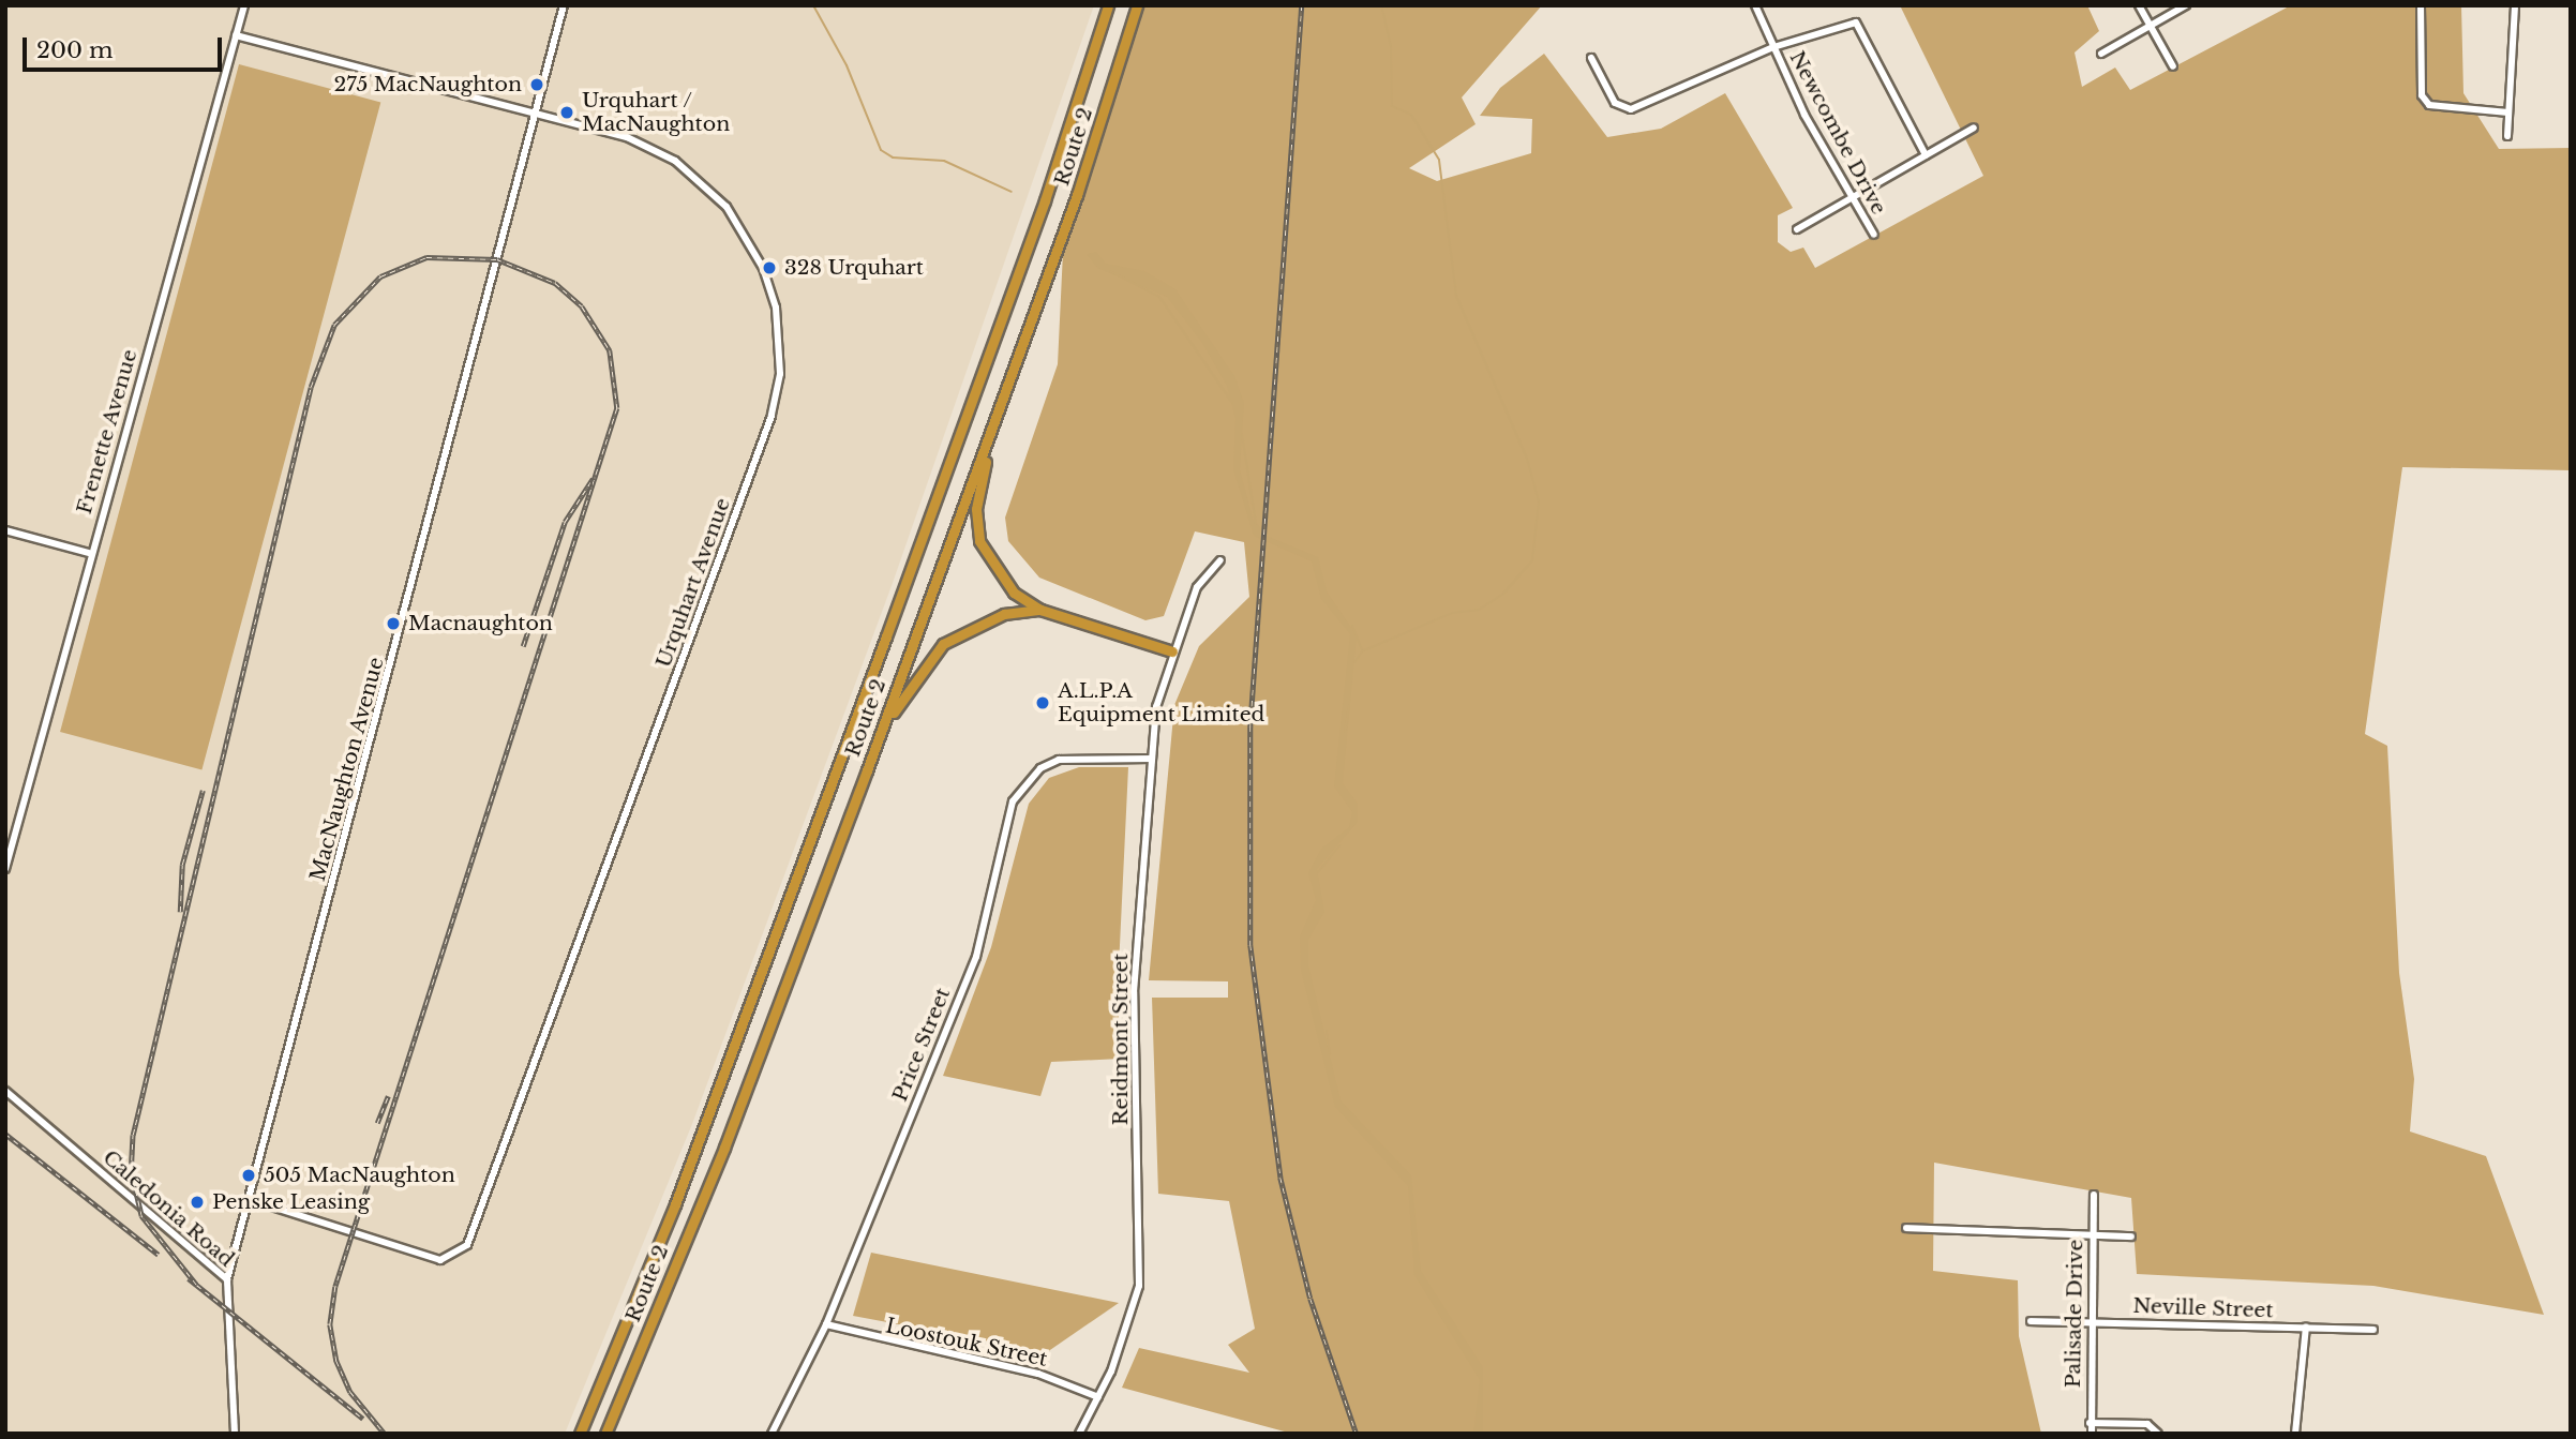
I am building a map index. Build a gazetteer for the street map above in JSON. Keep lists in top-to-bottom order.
{
  "streets": {
    "highway": ["Route 2"],
    "street": [
      "Newcombe Drive",
      "Frenette Avenue",
      "Urquhart Avenue",
      "MacNaughton Avenue",
      "Reidmont Street",
      "Price Street",
      "Caledonia Road",
      "Neville Street",
      "Palisade Drive",
      "Loostouk Street"
    ]
  },
  "crossings": [
    ["Frenette Avenue", "Urquhart Avenue"],
    ["Urquhart Avenue", "MacNaughton Avenue"],
    ["MacNaughton Avenue", "Caledonia Road"],
    ["Reidmont Street", "Price Street"],
    ["Reidmont Street", "Loostouk Street"],
    ["Price Street", "Loostouk Street"],
    ["Neville Street", "Palisade Drive"]
  ],
  "places": [
    "275 MacNaughton",
    "Urquhart / MacNaughton",
    "328 Urquhart",
    "Macnaughton",
    "A.L.P.A Equipment Limited",
    "505 MacNaughton",
    "Penske Leasing"
  ],
  "scale_bar": "200 m"
}
